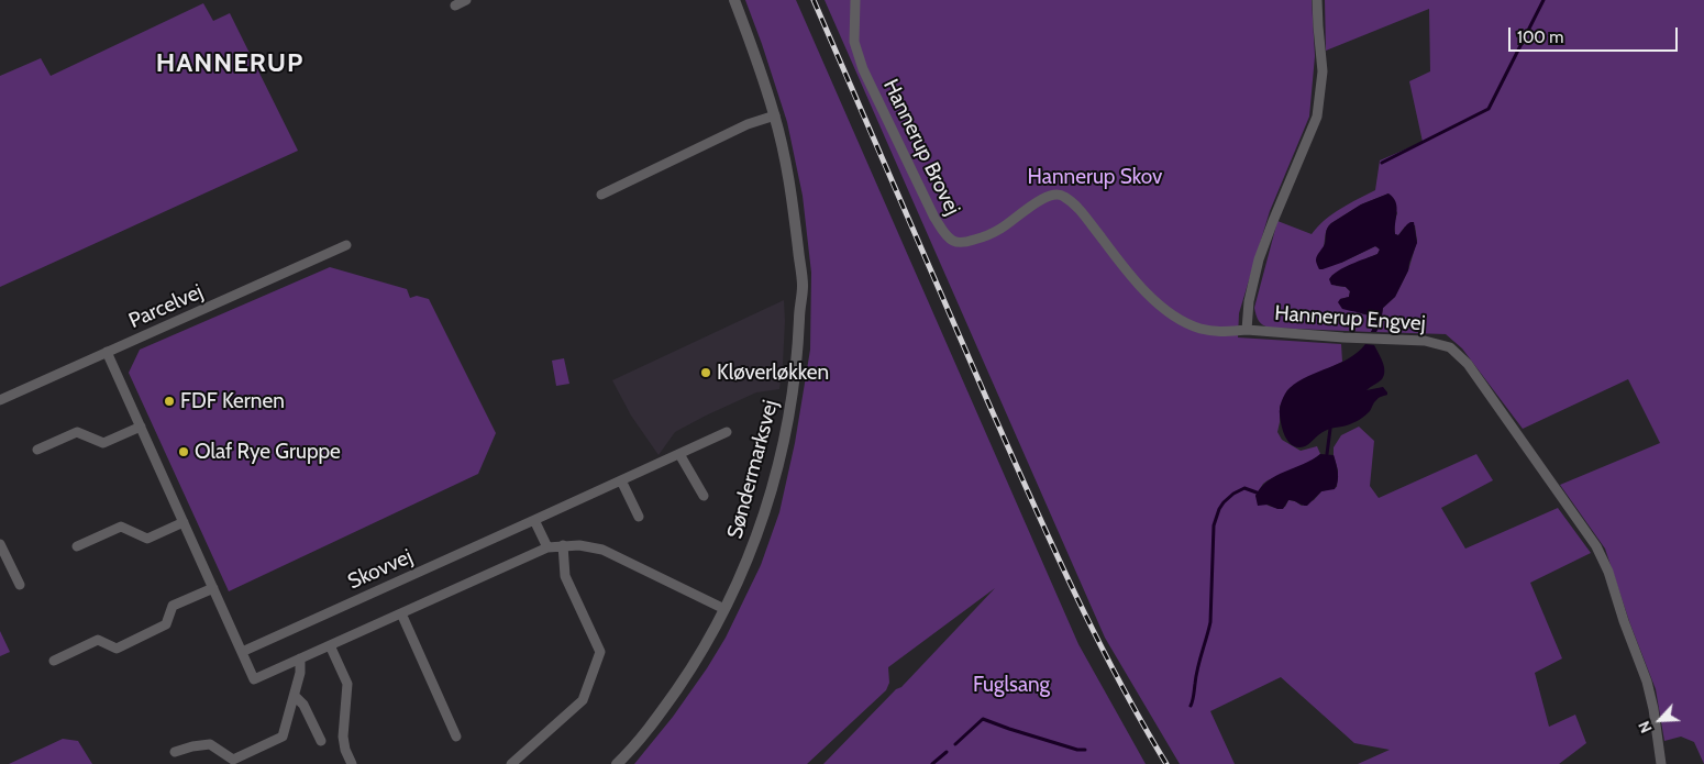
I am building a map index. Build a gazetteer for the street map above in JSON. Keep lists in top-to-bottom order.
{
  "streets": {
    "street": [
      "Hannerup Brovej",
      "Parcelvej",
      "Hannerup Engvej",
      "Søndermarksvej",
      "Skovvej"
    ]
  },
  "crossings": [
    ["Hannerup Brovej", "Hannerup Engvej"]
  ],
  "districts": ["HANNERUP"],
  "parks": ["Hannerup Skov", "Fuglsang"],
  "places": ["Kløverløkken", "FDF Kernen", "Olaf Rye Gruppe"],
  "scale_bar": "100 m",
  "north": "bottom left"
}
